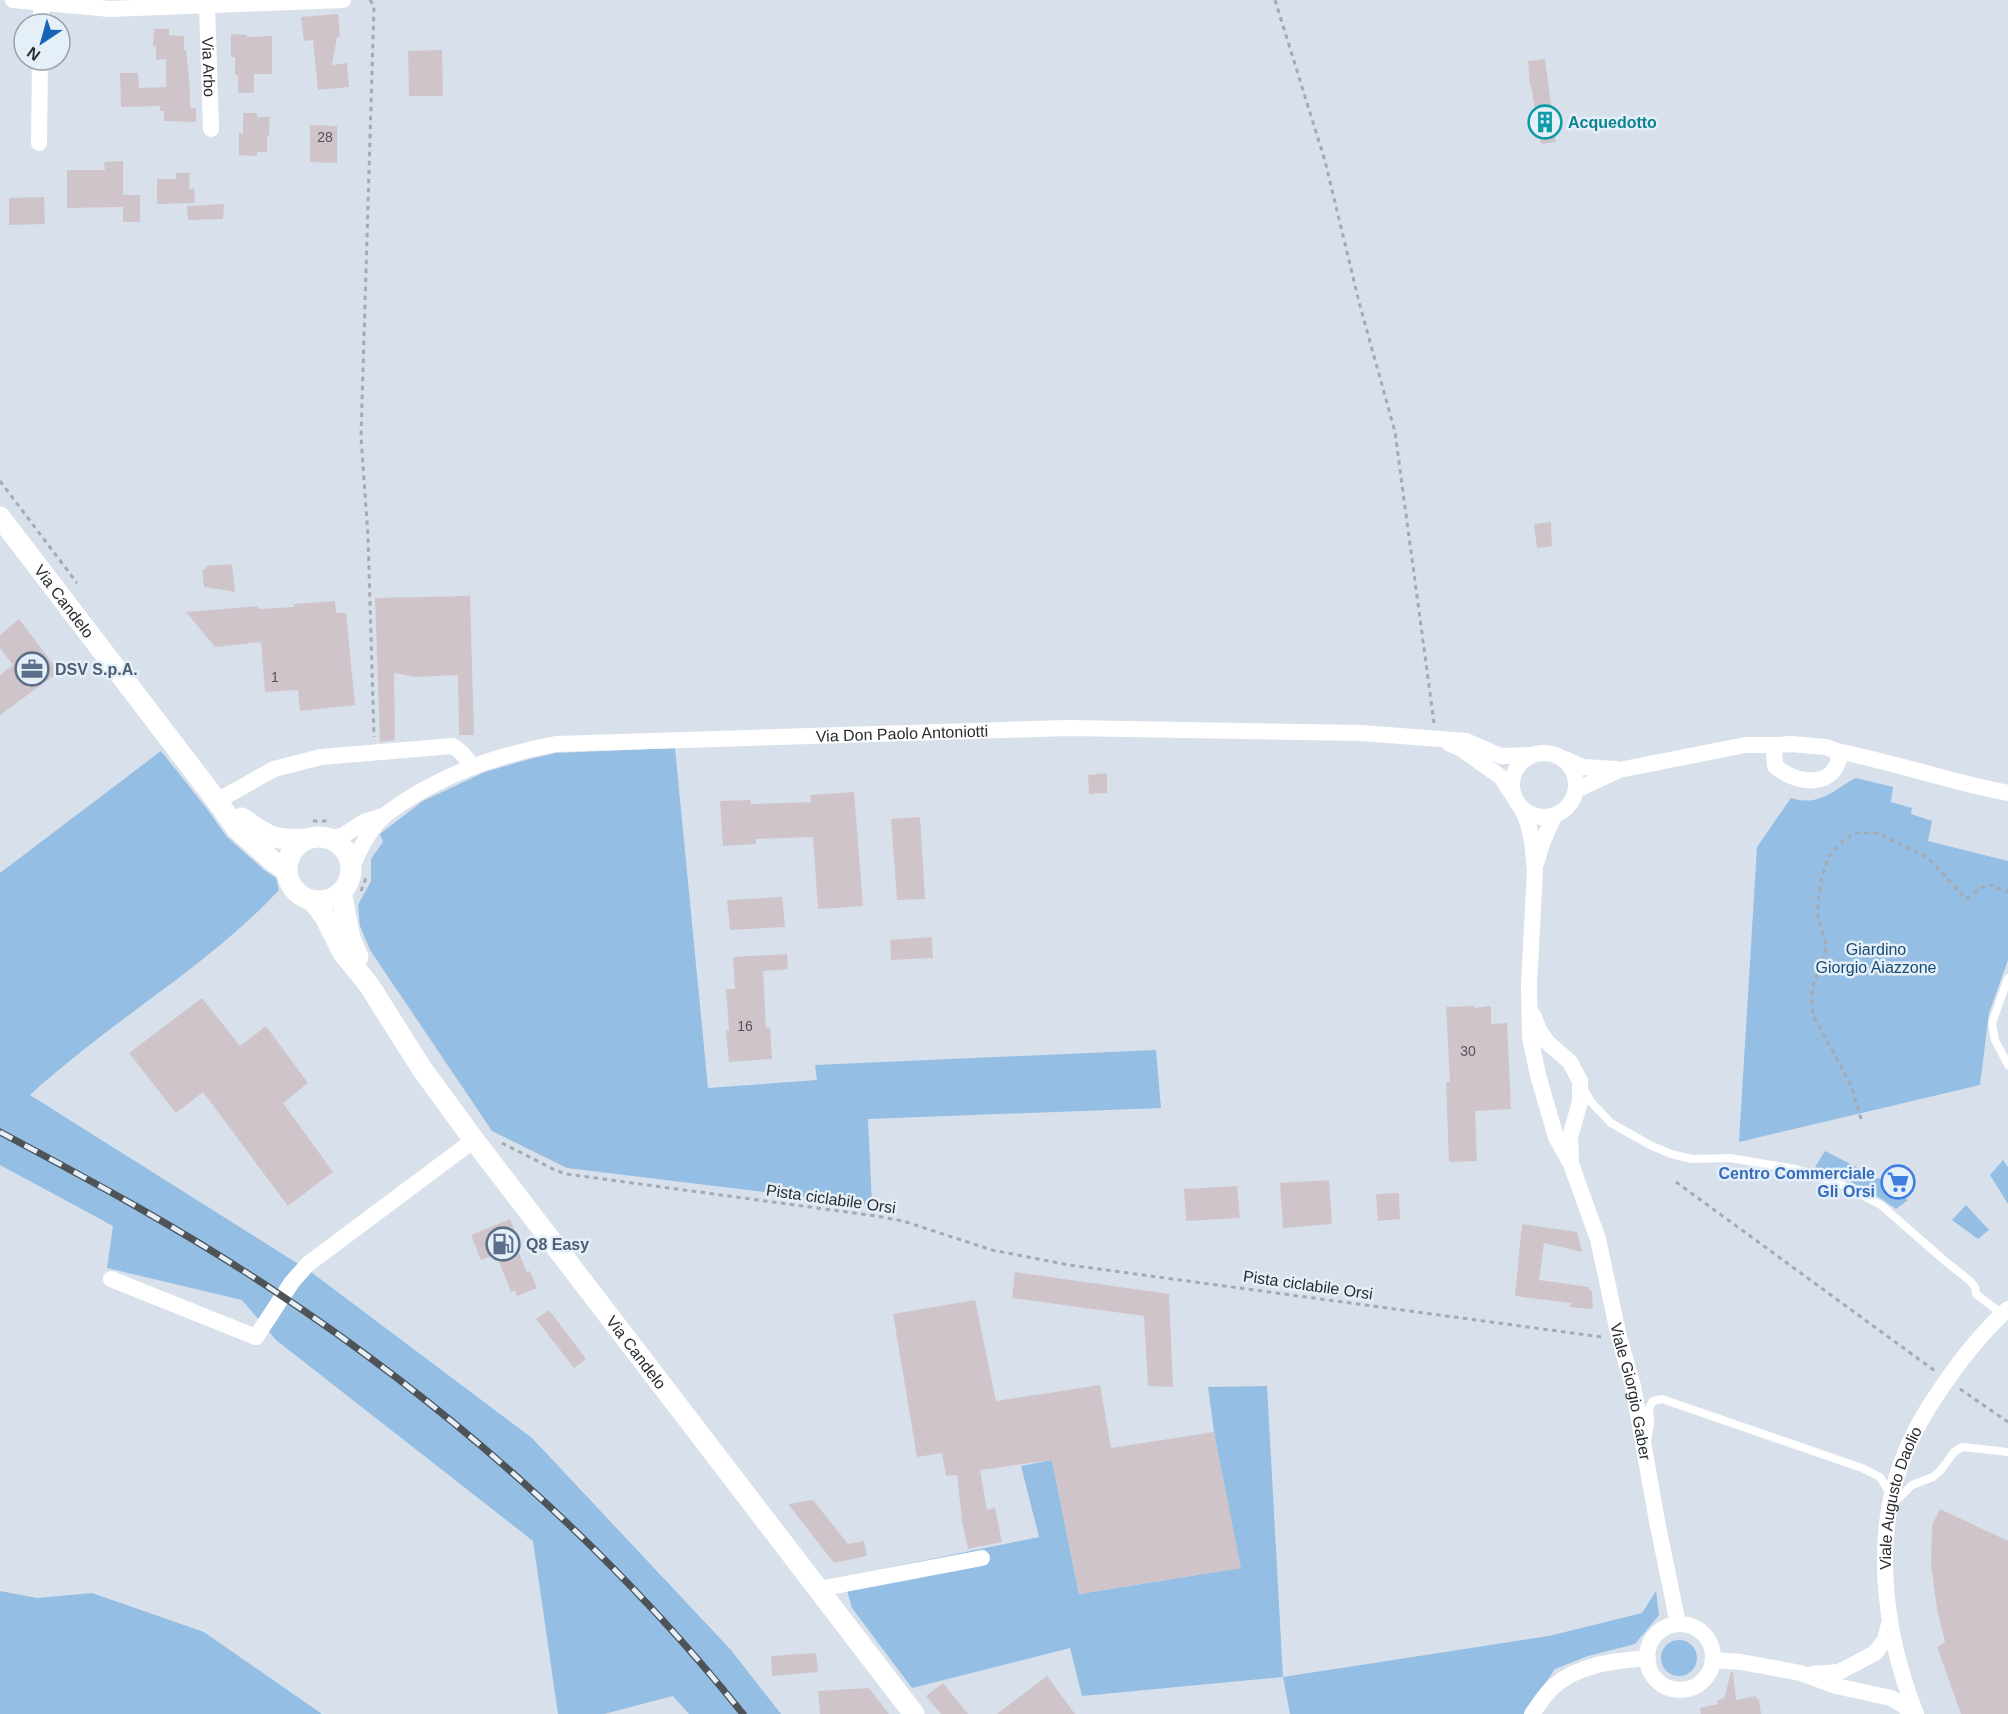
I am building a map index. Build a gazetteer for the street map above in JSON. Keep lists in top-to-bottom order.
{
  "streets": {
    "street": [
      "Via Arbo",
      "Via Candelo",
      "Via Don Paolo Antoniotti",
      "Viale Giorgio Gaber",
      "Viale Augusto Daolio"
    ],
    "path": ["Pista ciclabile Orsi"]
  },
  "crossings": [
    ["Via Candelo", "Via Don Paolo Antoniotti"],
    ["Via Don Paolo Antoniotti", "Viale Giorgio Gaber"],
    ["Pista ciclabile Orsi", "Viale Giorgio Gaber"]
  ],
  "parks": ["Giardino Giorgio Aiazzone"],
  "places": {
    "building": ["Acquedotto"],
    "office": ["DSV S.p.A."],
    "supermarket": ["Centro Commerciale Gli Orsi"],
    "fuel station": ["Q8 Easy"]
  },
  "house_numbers": [
    "28",
    "1",
    "16",
    "30"
  ],
  "north": "bottom left"
}
